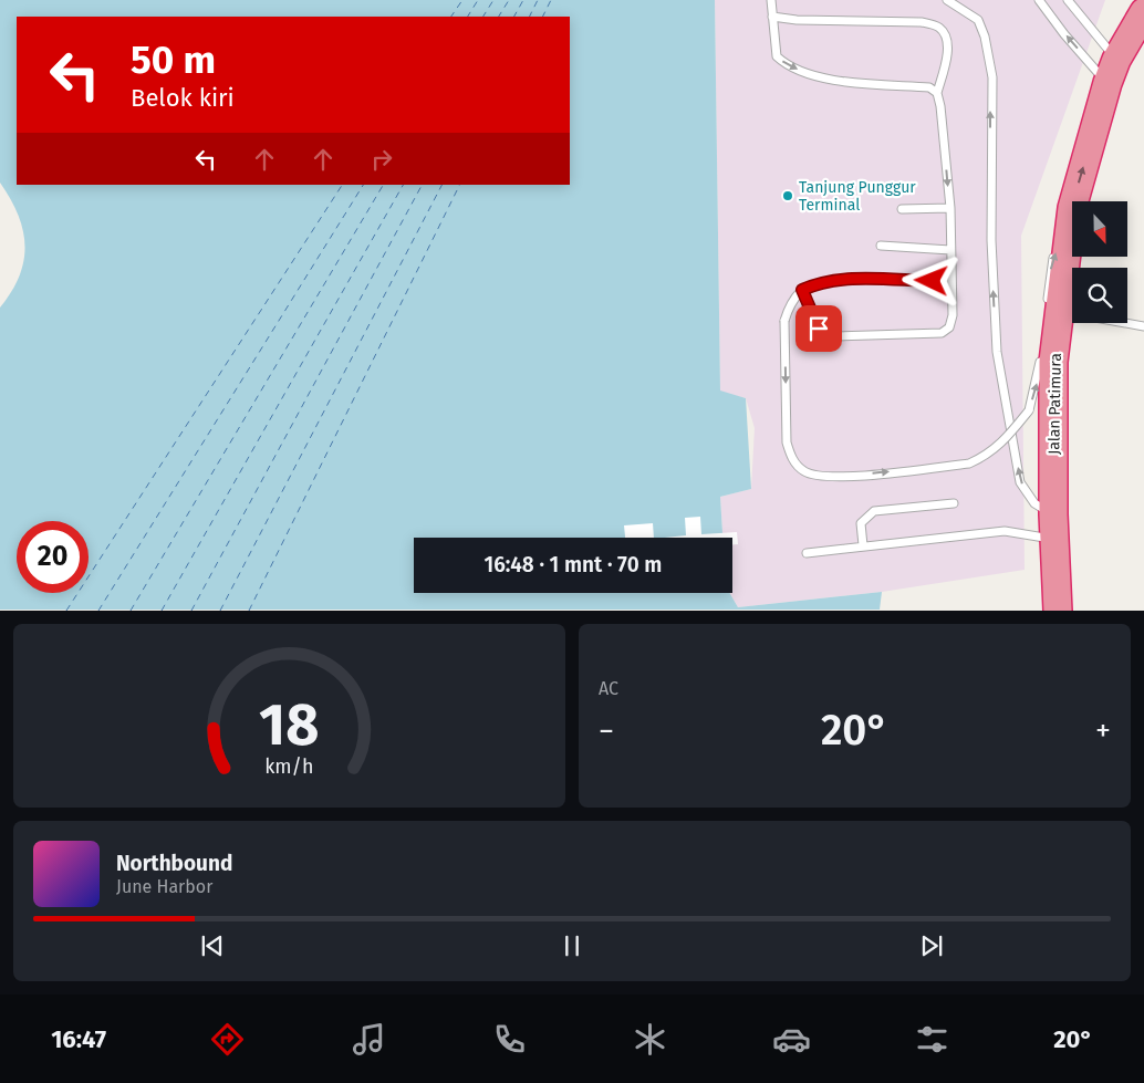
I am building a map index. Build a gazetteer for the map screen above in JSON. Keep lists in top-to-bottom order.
{
  "streets": {
    "highway": ["Jalan Patimura"]
  },
  "one_way": ["Jalan Patimura"],
  "places": ["Tanjung Punggur Terminal"],
  "north": "bottom",
  "page": {
    "turn": ["50 m", "Belok kiri"],
    "limit": "20",
    "trip": "16:48 · 1 mnt · 70 m",
    "tile": "AC",
    "heat": ["−", "20°", "+"],
    "song": ["Northbound", "June Harbor"],
    "tabs": ["16:47", "20°"],
    "gauge": ["18", "km/h"]
  }
}
